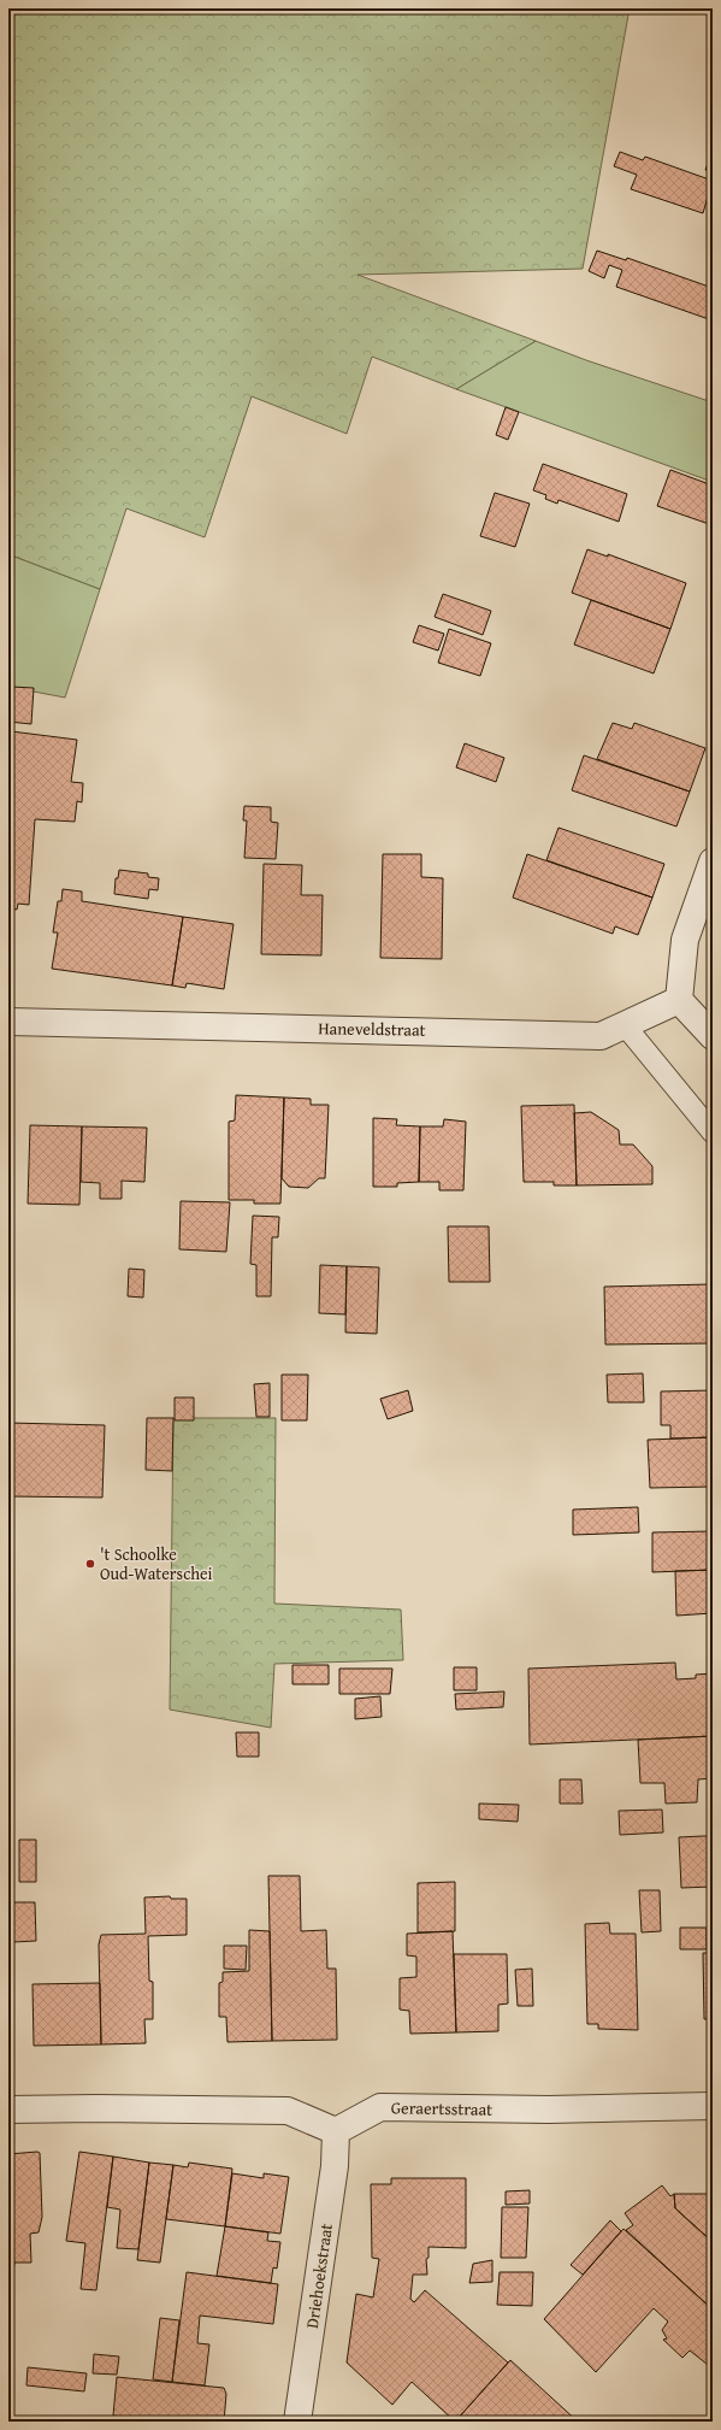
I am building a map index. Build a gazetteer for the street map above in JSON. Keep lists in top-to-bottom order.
{
  "streets": {
    "street": ["Haneveldstraat", "Geraertsstraat", "Driehoekstraat"]
  },
  "crossings": [
    ["Geraertsstraat", "Driehoekstraat"]
  ],
  "places": ["'t Schoolke Oud-Waterschei"]
}
